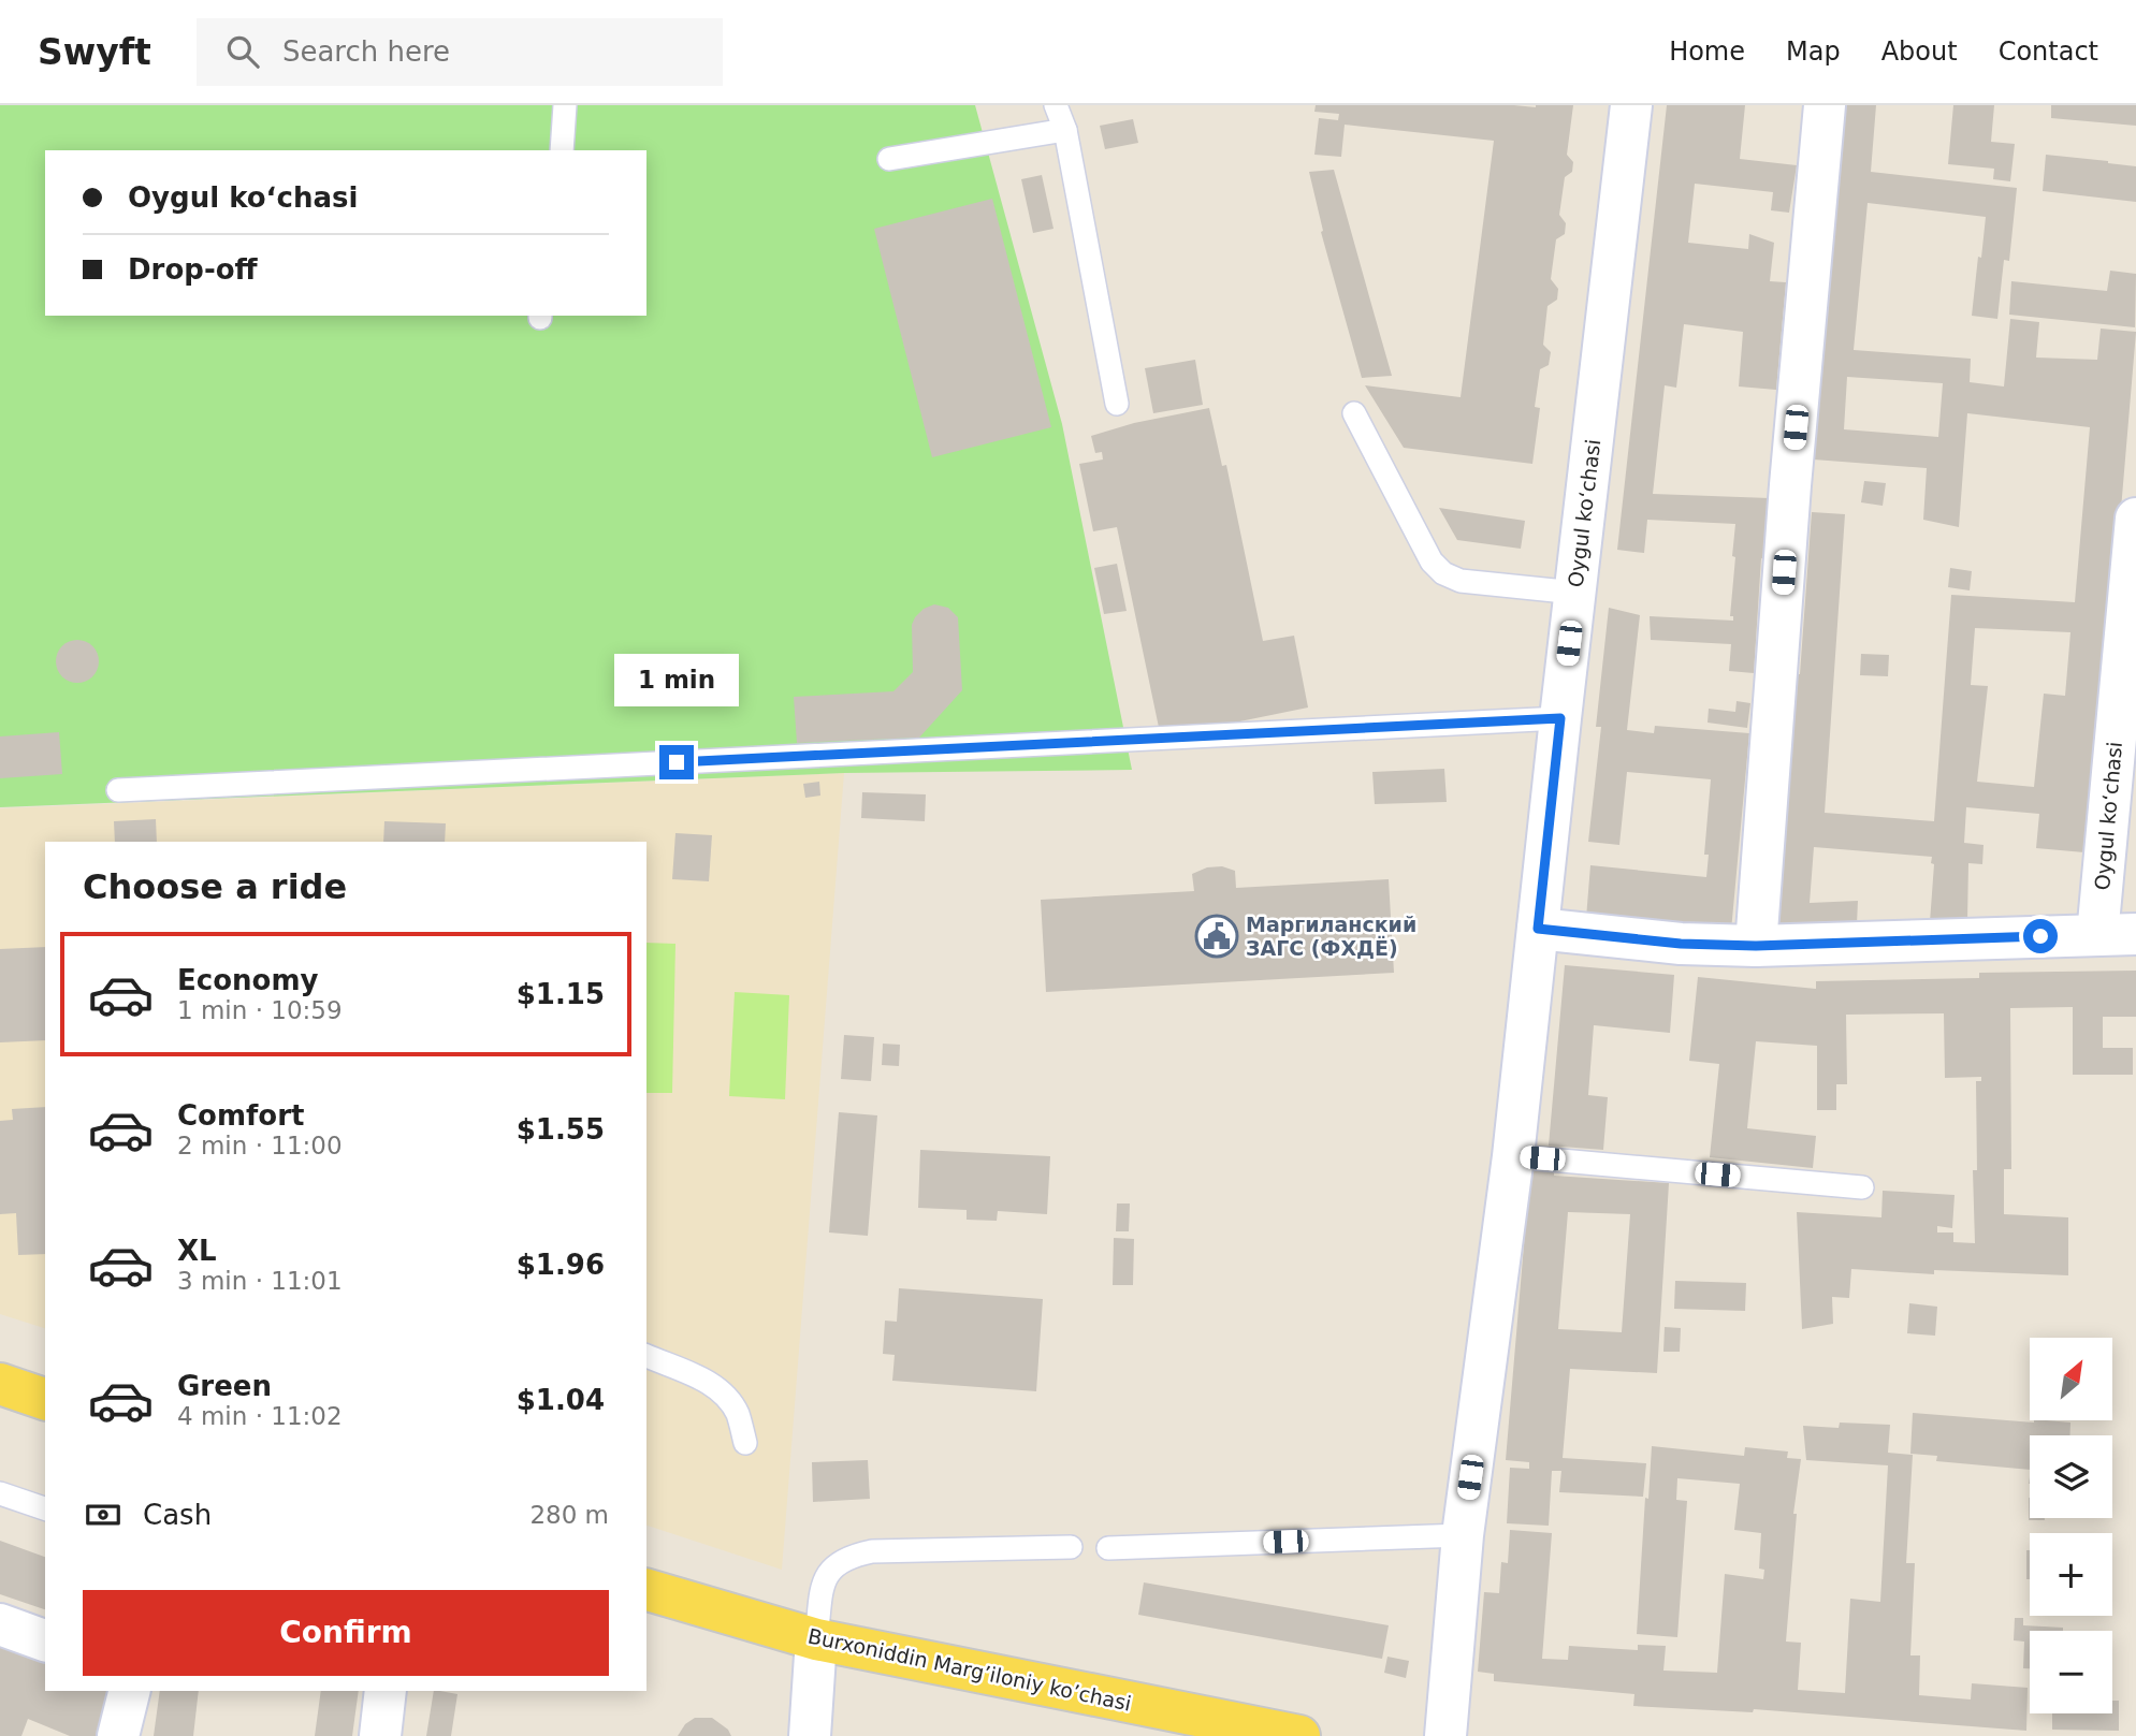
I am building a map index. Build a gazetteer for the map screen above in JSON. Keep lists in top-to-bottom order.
{
  "streets": {
    "main road": ["Burxoniddin Marg’iloniy ko’chasi"],
    "street": ["Oygul koʻchasi"]
  },
  "places": {
    "public building": ["Маргиланский ЗАГС (ФХДЁ)"]
  },
  "north": "top right",
  "page": {
    "header": "Swyft",
    "search": "Search here",
    "nav": [
      "Home",
      "Map",
      "About",
      "Contact"
    ],
    "banner": ["Oygul koʻchasi", "Drop-off"],
    "bubble": "1 min",
    "heading": "Choose a ride",
    "list": [
      {
        "name": "Economy",
        "note": "1 min · 10:59",
        "value": "$1.15"
      },
      {
        "name": "Comfort",
        "note": "2 min · 11:00",
        "value": "$1.55"
      },
      {
        "name": "XL",
        "note": "3 min · 11:01",
        "value": "$1.96"
      },
      {
        "name": "Green",
        "note": "4 min · 11:02",
        "value": "$1.04"
      }
    ],
    "map_buttons": ["+", "−"],
    "pay": ["Cash", "280 m"],
    "buttons": "Confirm"
  }
}
